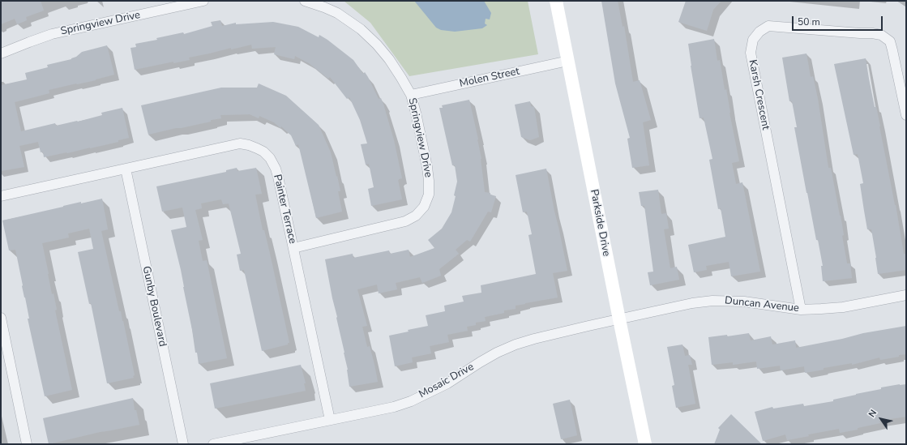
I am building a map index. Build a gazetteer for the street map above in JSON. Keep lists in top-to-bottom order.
{
  "streets": {
    "main road": ["Parkside Drive"],
    "street": [
      "Springview Drive",
      "Molen Street",
      "Karsh Crescent",
      "Painter Terrace",
      "Duncan Avenue",
      "Gunby Boulevard",
      "Mosaic Drive"
    ]
  },
  "crossings": [
    ["Springview Drive", "Molen Street"],
    ["Springview Drive", "Painter Terrace"],
    ["Molen Street", "Parkside Drive"],
    ["Karsh Crescent", "Duncan Avenue"],
    ["Painter Terrace", "Gunby Boulevard"],
    ["Painter Terrace", "Mosaic Drive"],
    ["Parkside Drive", "Duncan Avenue"],
    ["Parkside Drive", "Mosaic Drive"],
    ["Duncan Avenue", "Mosaic Drive"]
  ],
  "scale_bar": "50 m",
  "north": "top left"
}
